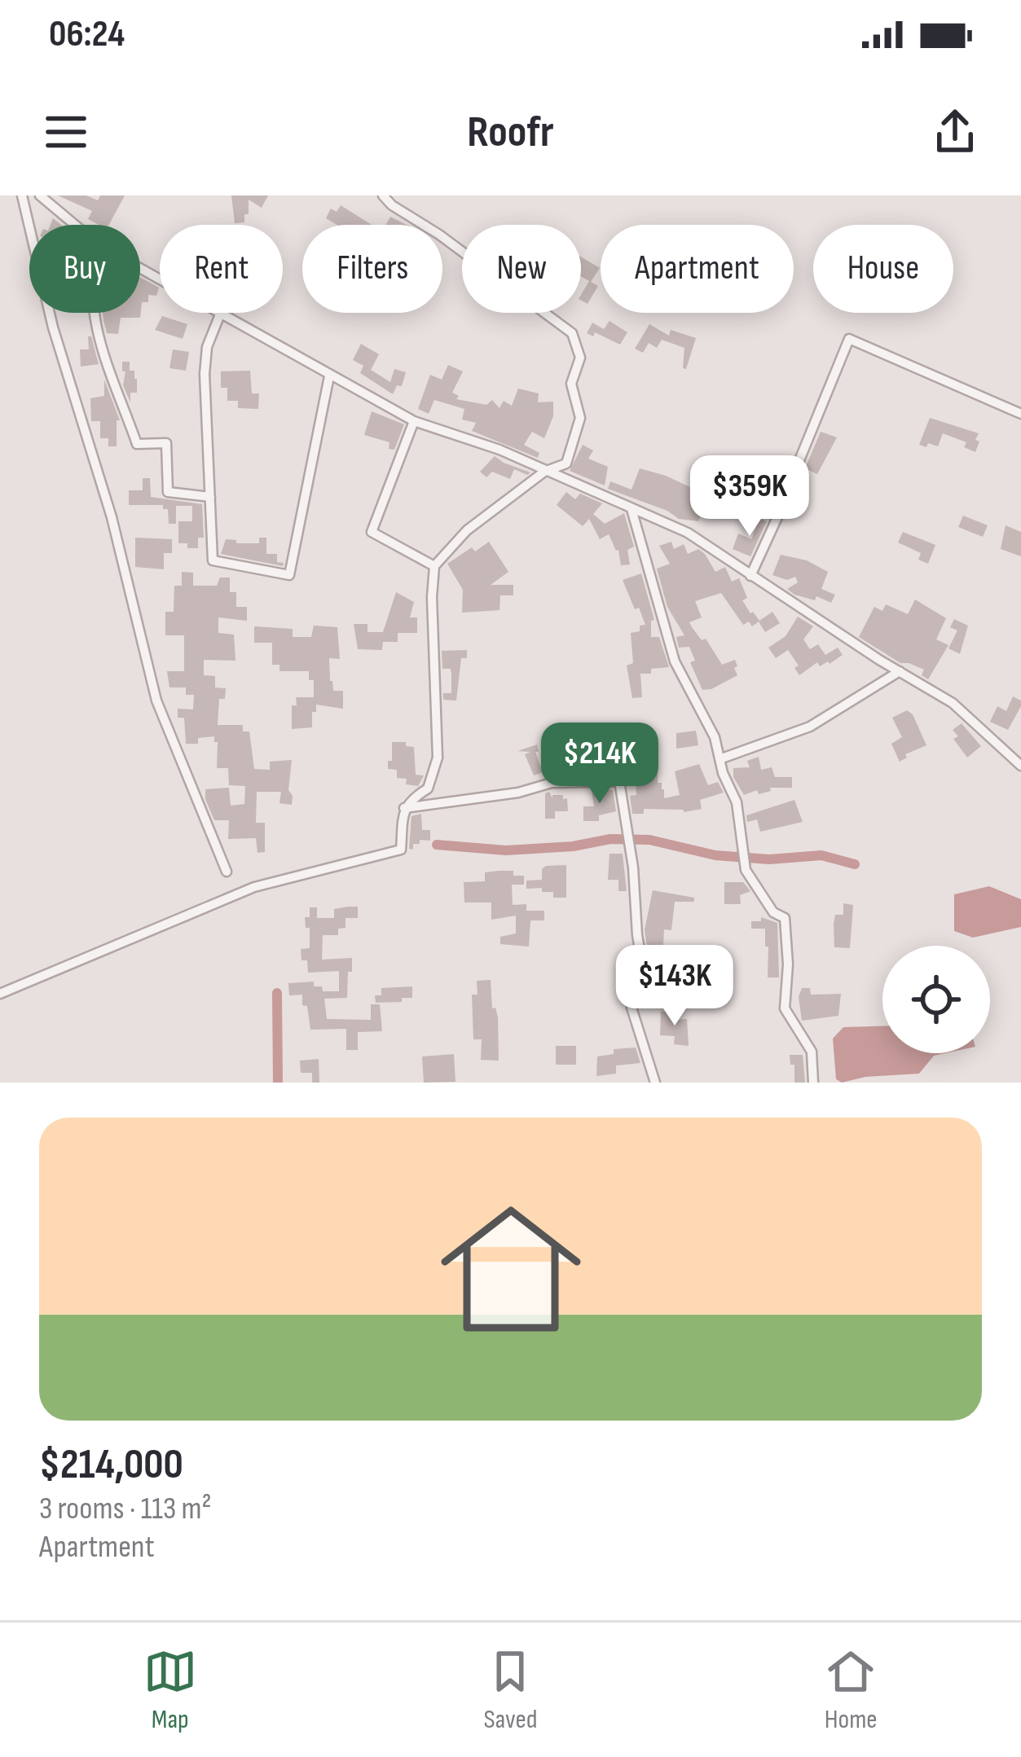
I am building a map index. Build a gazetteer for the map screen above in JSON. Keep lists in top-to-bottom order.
{
  "page": {
    "status": "06:24",
    "header": "Roofr",
    "chip": [
      "Buy",
      "Rent",
      "Filters",
      "New",
      "Apartment",
      "House"
    ],
    "price": ["$359K", "$214K", "$143K"],
    "list": [
      {
        "name": "$214,000",
        "note": "3 rooms · 113 m² · Apartment"
      }
    ],
    "tabs": ["Map", "Saved", "Home"]
  }
}
